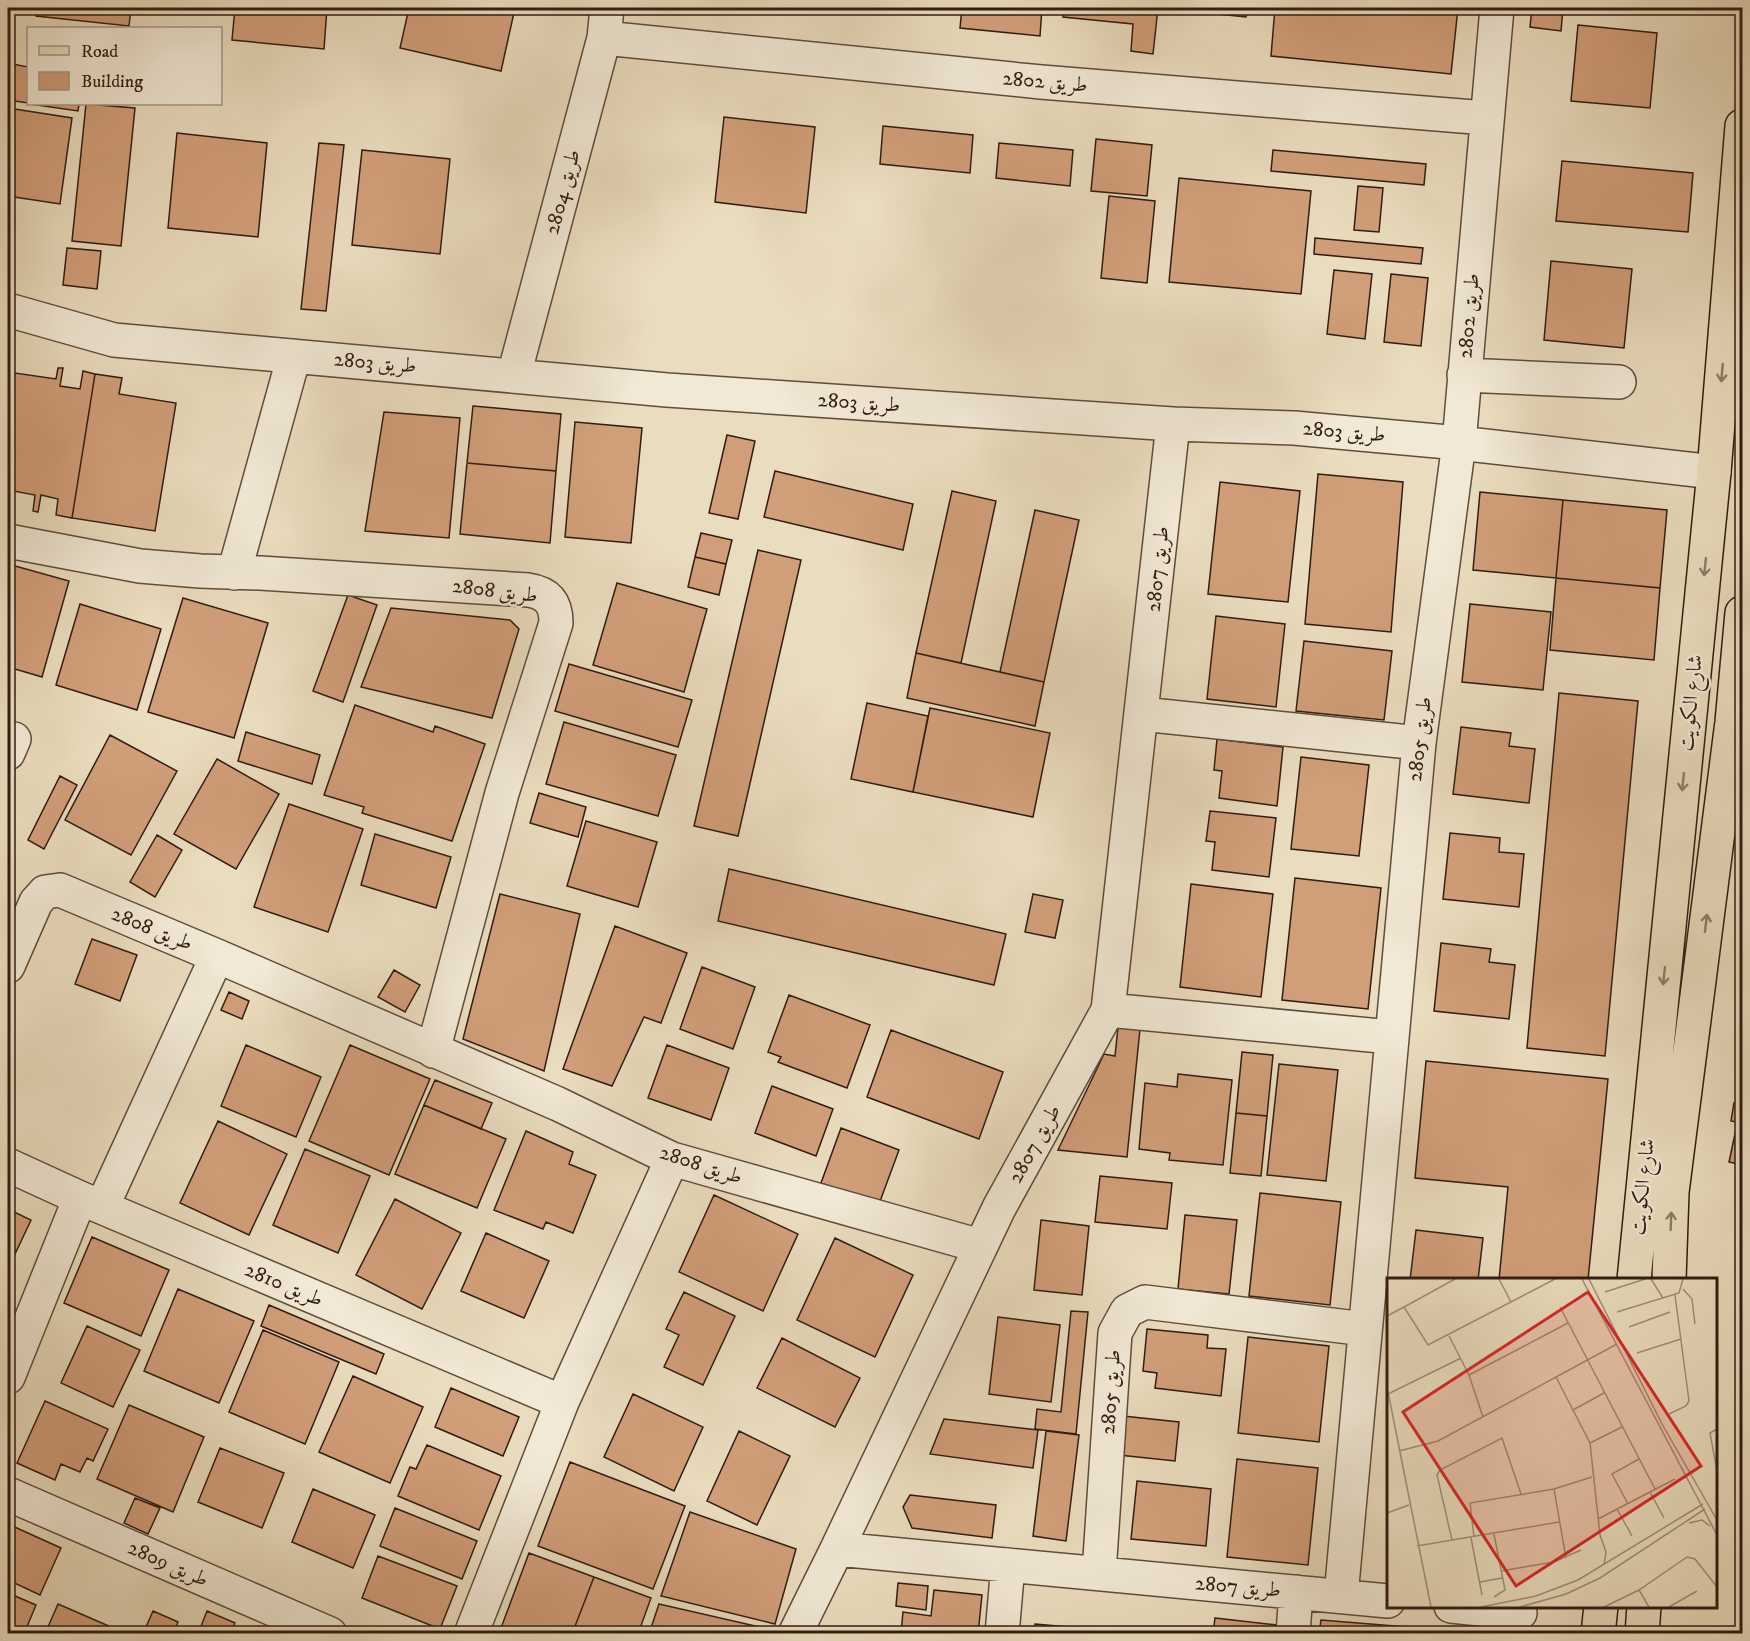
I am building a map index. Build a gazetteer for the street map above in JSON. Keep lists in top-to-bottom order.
{
  "streets": {
    "main road": ["شارع الكويت"],
    "street": [
      "طريق 2802",
      "طريق 2804",
      "طريق 2803",
      "طريق 2807",
      "طريق 2808",
      "طريق 2805",
      "طريق 2810",
      "طريق 2809"
    ]
  },
  "crossings": [
    ["طريق 2802", "طريق 2804"],
    ["طريق 2802", "طريق 2803"],
    ["طريق 2802", "طريق 2805"],
    ["طريق 2804", "طريق 2803"],
    ["طريق 2803", "طريق 2807"],
    ["طريق 2803", "شارع الكويت"],
    ["طريق 2803", "طريق 2805"],
    ["طريق 2807", "طريق 2808"],
    ["طريق 2807", "طريق 2805"]
  ],
  "legend": ["Road", "Building"]
}
